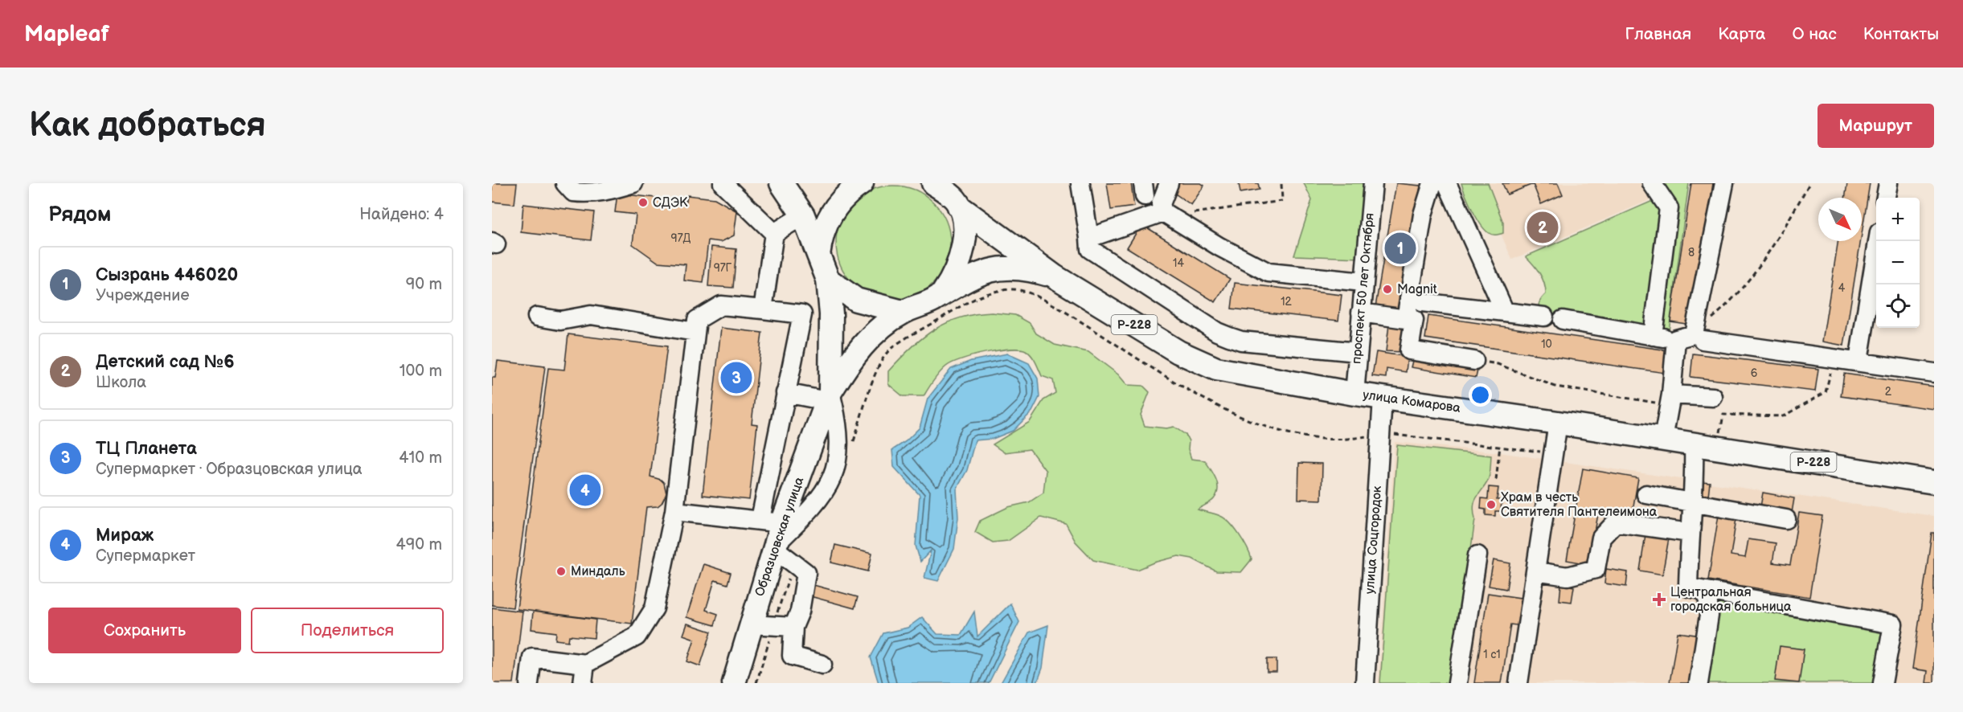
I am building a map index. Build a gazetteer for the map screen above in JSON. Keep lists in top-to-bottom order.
{
  "streets": {
    "main road": ["Р-228", "улица Комарова", "Образцовская улица"],
    "street": ["проспект 50 лет Октября", "улица Соцгородок"]
  },
  "crossings": [
    ["проспект 50 лет Октября", "улица Комарова"],
    ["Р-228", "улица Комарова"],
    ["улица Комарова", "улица Соцгородок"]
  ],
  "places": {
    "other": [
      "СДЭК",
      "Magnit",
      "Храм в честь Святителя Пантелеимона",
      "Миндаль"
    ],
    "health": ["Центральная городская больница"]
  },
  "house_numbers": [
    "97Д",
    "8",
    "14",
    "97Г",
    "4",
    "12",
    "10",
    "6",
    "2",
    "1 с1"
  ],
  "north": "bottom right",
  "page": {
    "header": "Mapleaf",
    "nav": [
      "Главная",
      "Карта",
      "О нас",
      "Контакты"
    ],
    "buttons": [
      "Маршрут",
      ["Сохранить", "Поделиться"]
    ],
    "title": "Как добраться",
    "heading": ["Рядом", "Найдено: 4"],
    "map_buttons": ["+", "−"],
    "pins": [
      "2",
      "1",
      "3",
      "4"
    ],
    "list": [
      {
        "mark": "1",
        "name": "Сызрань 446020",
        "note": "Учреждение",
        "value": "90 m"
      },
      {
        "mark": "2",
        "name": "Детский сад №6",
        "note": "Школа",
        "value": "100 m"
      },
      {
        "mark": "3",
        "name": "ТЦ Планета",
        "note": "Супермаркет · Образцовская улица",
        "value": "410 m"
      },
      {
        "mark": "4",
        "name": "Мираж",
        "note": "Супермаркет",
        "value": "490 m"
      }
    ]
  }
}
